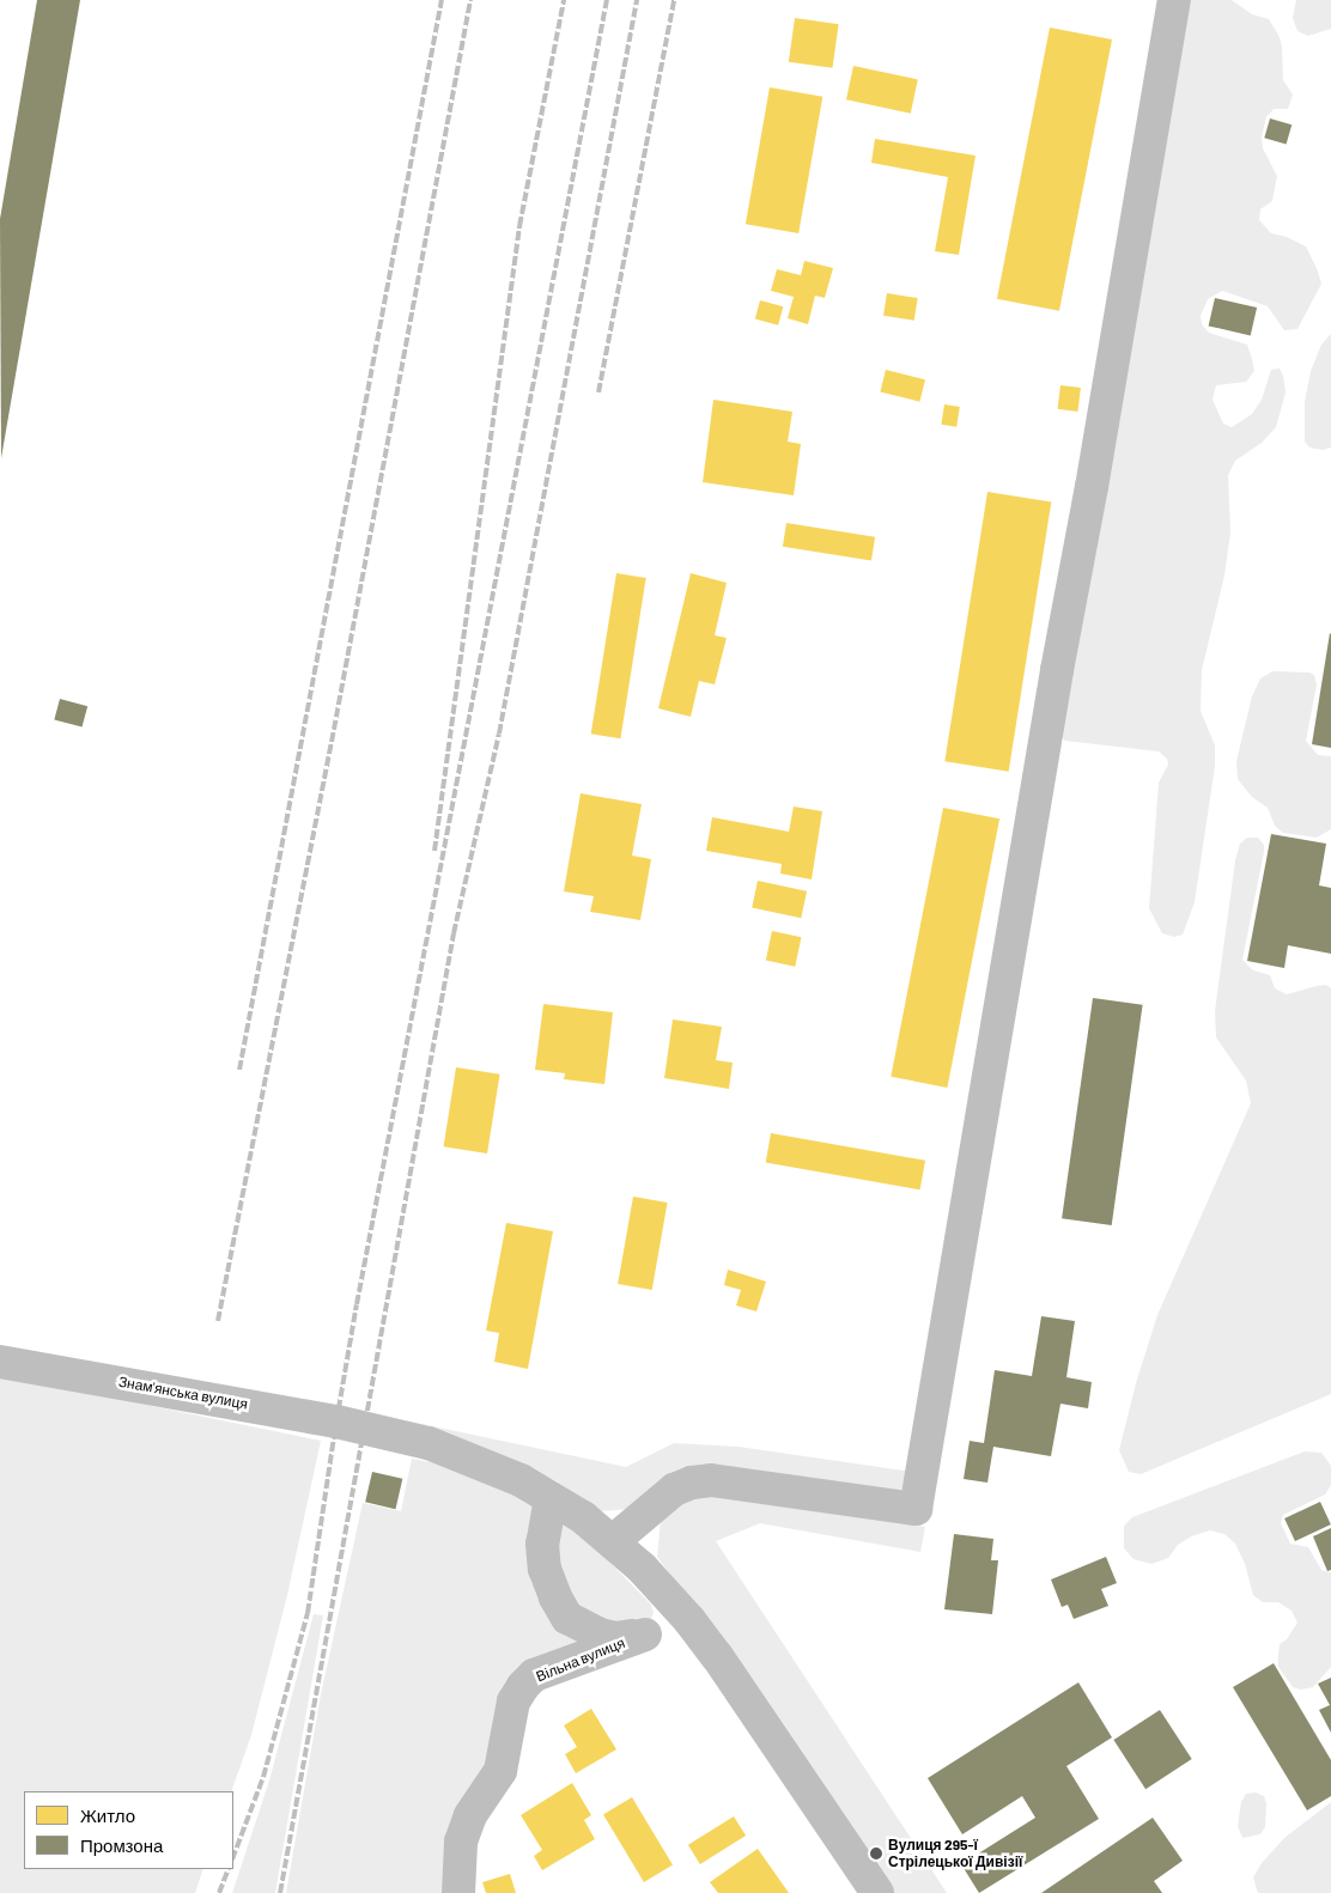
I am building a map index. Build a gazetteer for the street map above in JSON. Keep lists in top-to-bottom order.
{
  "streets": {
    "street": ["Знам'янська вулиця", "Вільна вулиця"]
  },
  "crossings": [
    ["Знам'янська вулиця", "Вільна вулиця"]
  ],
  "places": ["Вулиця 295-ї Стрілецької Дивізії"],
  "legend": ["Житло", "Промзона"]
}
